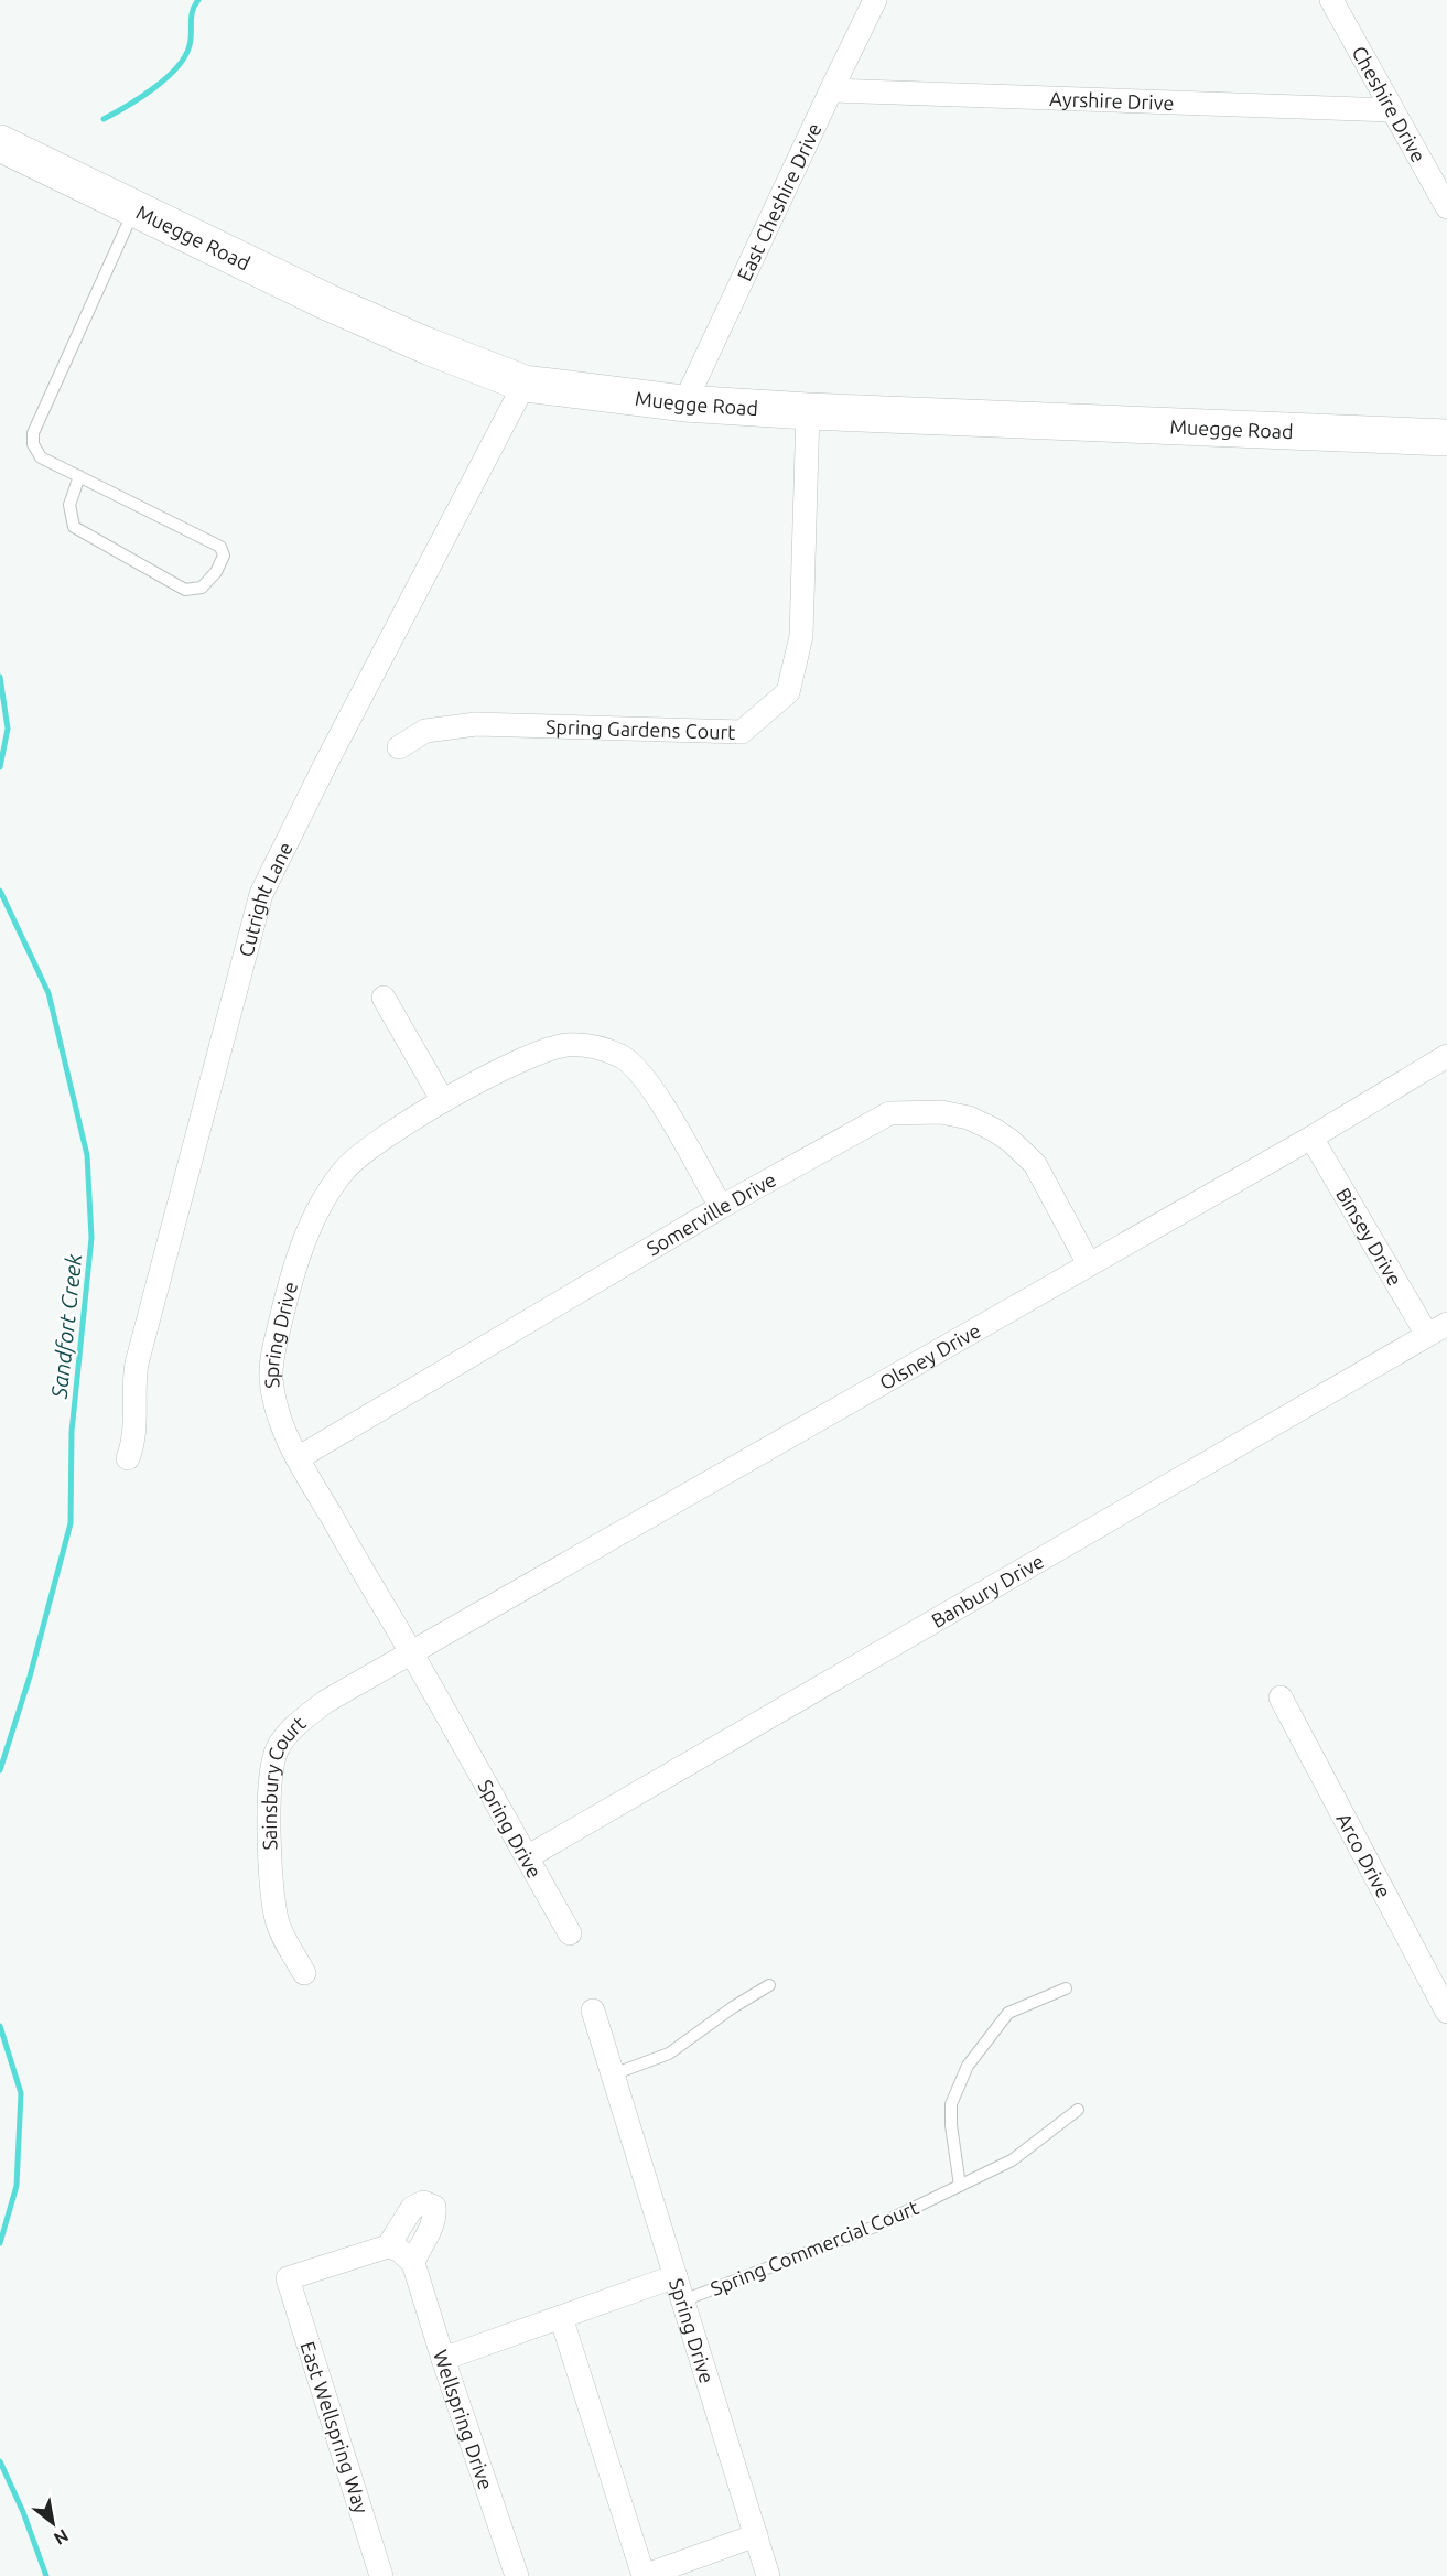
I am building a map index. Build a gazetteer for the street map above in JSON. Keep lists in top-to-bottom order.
{
  "streets": {
    "main road": ["Muegge Road"],
    "street": [
      "Ayrshire Drive",
      "Cheshire Drive",
      "East Cheshire Drive",
      "Spring Gardens Court",
      "Cutright Lane",
      "Somerville Drive",
      "Binsey Drive",
      "Spring Drive",
      "Olsney Drive",
      "Banbury Drive",
      "Sainsbury Court",
      "Arco Drive",
      "Wellspring Drive",
      "East Wellspring Way"
    ],
    "lane": ["Spring Commercial Court"]
  },
  "crossings": [
    ["Ayrshire Drive", "Cheshire Drive"],
    ["Ayrshire Drive", "East Cheshire Drive"],
    ["East Cheshire Drive", "Muegge Road"],
    ["Muegge Road", "Spring Gardens Court"],
    ["Muegge Road", "Cutright Lane"],
    ["Somerville Drive", "Spring Drive"],
    ["Somerville Drive", "Olsney Drive"],
    ["Binsey Drive", "Olsney Drive"],
    ["Binsey Drive", "Banbury Drive"],
    ["Spring Drive", "Olsney Drive"],
    ["Spring Drive", "Banbury Drive"],
    ["Spring Drive", "Sainsbury Court"],
    ["Spring Drive", "Spring Commercial Court"],
    ["Olsney Drive", "Sainsbury Court"]
  ],
  "water": ["Sandfort Creek"],
  "north": "bottom right"
}
